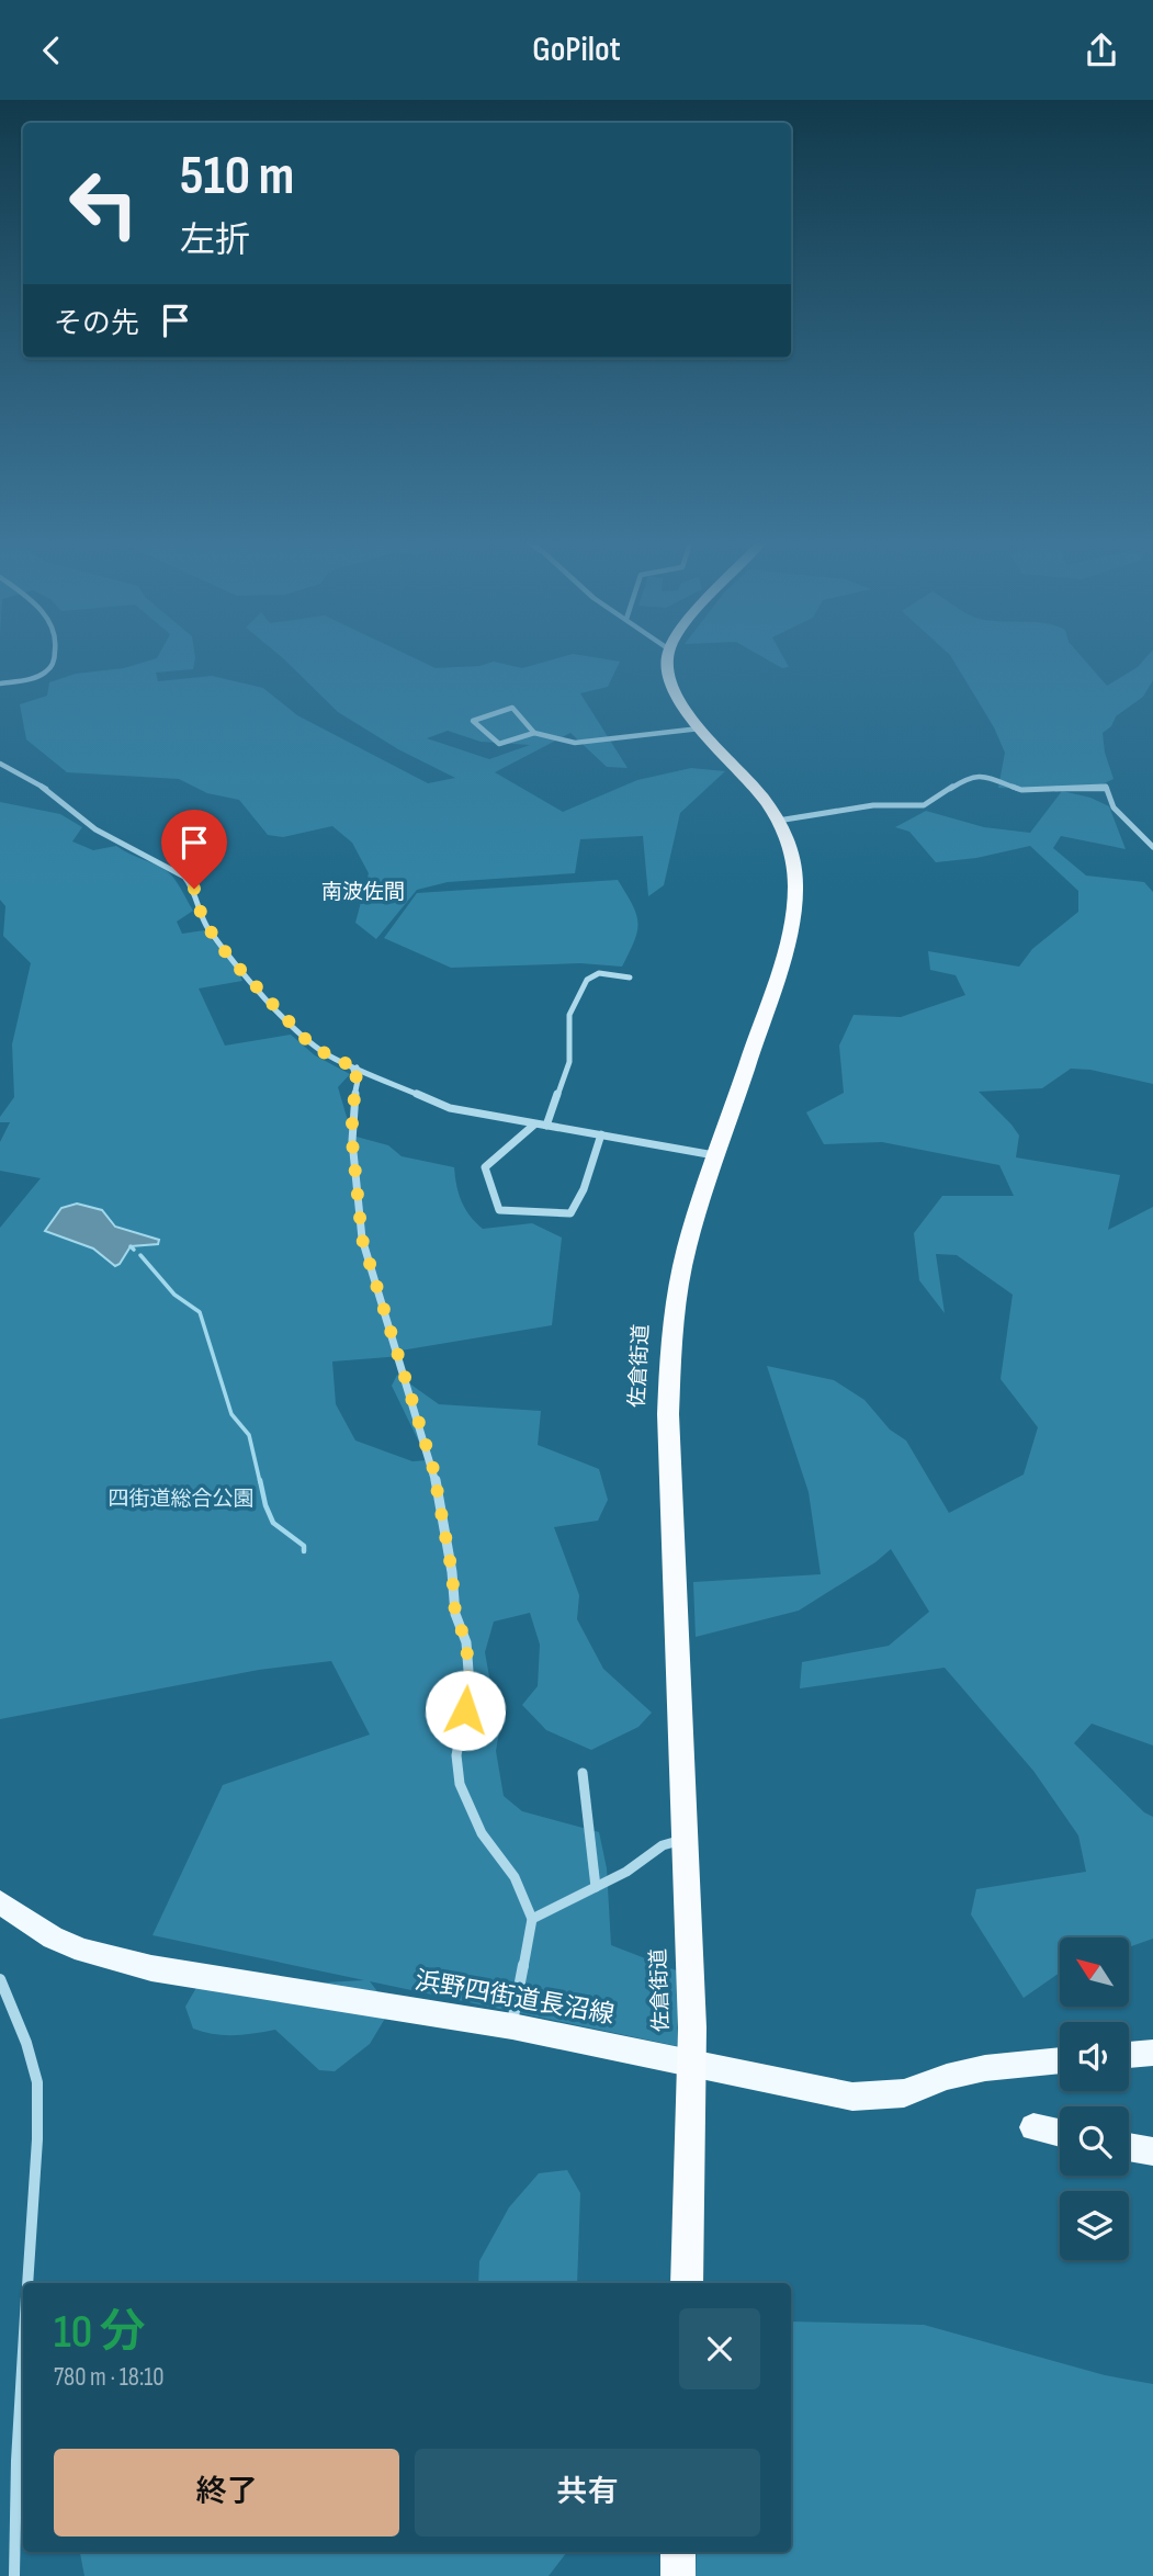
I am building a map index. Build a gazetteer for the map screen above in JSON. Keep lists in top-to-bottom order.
{
  "streets": {
    "highway": ["佐倉街道"],
    "main road": ["浜野四街道長沼線"]
  },
  "crossings": [
    ["佐倉街道", "浜野四街道長沼線"]
  ],
  "districts": ["南波佐間"],
  "parks": ["四街道総合公園"],
  "north": "top left",
  "page": {
    "header": "GoPilot",
    "turn": ["510 m", "左折"],
    "then": "その先",
    "heading": ["10 分", "780 m · 18:10"],
    "buttons": ["終了", "共有"]
  }
}
